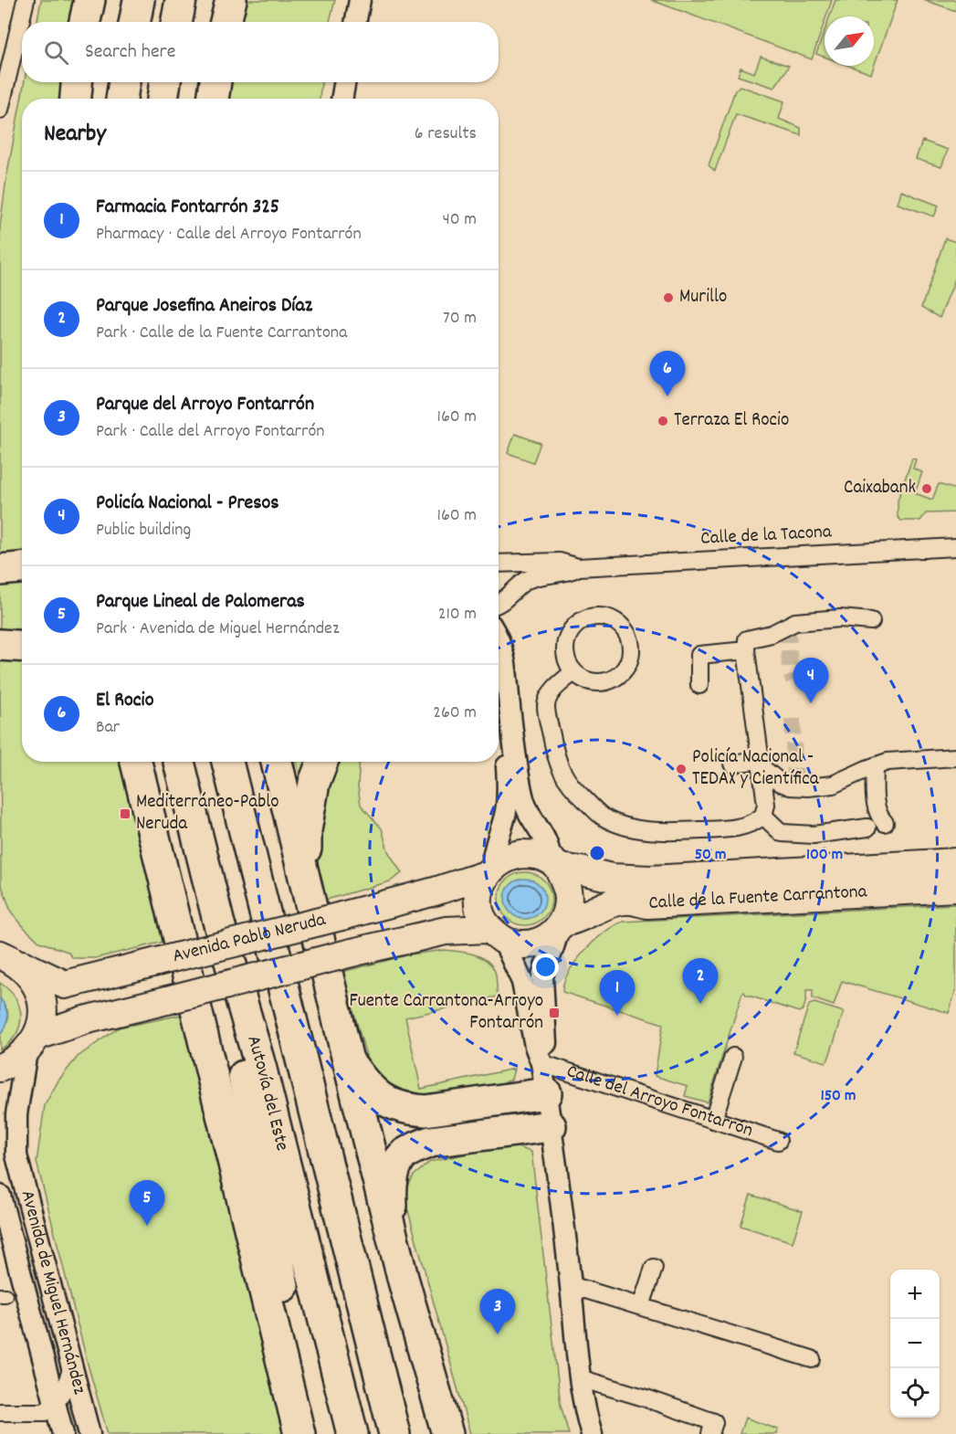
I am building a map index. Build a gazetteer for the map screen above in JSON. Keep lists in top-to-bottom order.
{
  "streets": {
    "highway": ["Autovía del Este"],
    "main road": ["Calle de la Fuente Carrantona", "Avenida Pablo Neruda"],
    "street": ["Calle de la Tacona", "Calle del Arroyo Fontarrón", "Avenida de Miguel Hernández"]
  },
  "crossings": [
    ["Calle de la Fuente Carrantona", "Avenida Pablo Neruda"],
    ["Calle de la Fuente Carrantona", "Calle del Arroyo Fontarrón"],
    ["Avenida Pablo Neruda", "Calle del Arroyo Fontarrón"],
    ["Avenida Pablo Neruda", "Avenida de Miguel Hernández"]
  ],
  "places": {
    "other": [
      "Murillo",
      "Terraza El Rocio",
      "Caixabank",
      "Policía Nacional - TEDAX y Científica"
    ],
    "transit": ["Mediterráneo-Pablo Neruda", "Fuente Carrantona-Arroyo Fontarrón"]
  },
  "north": "top right",
  "page": {
    "search": "Search here",
    "heading": ["Nearby", "6 results"],
    "list": [
      {
        "mark": "1",
        "name": "Farmacia Fontarrón 325",
        "note": "Pharmacy · Calle del Arroyo Fontarrón",
        "value": "40 m"
      },
      {
        "mark": "2",
        "name": "Parque Josefina Aneiros Díaz",
        "note": "Park · Calle de la Fuente Carrantona",
        "value": "70 m"
      },
      {
        "mark": "3",
        "name": "Parque del Arroyo Fontarrón",
        "note": "Park · Calle del Arroyo Fontarrón",
        "value": "160 m"
      },
      {
        "mark": "4",
        "name": "Policía Nacional - Presos",
        "note": "Public building",
        "value": "160 m"
      },
      {
        "mark": "5",
        "name": "Parque Lineal de Palomeras",
        "note": "Park · Avenida de Miguel Hernández",
        "value": "210 m"
      },
      {
        "mark": "6",
        "name": "El Rocio",
        "note": "Bar",
        "value": "260 m"
      }
    ],
    "pins": [
      "6",
      "4",
      "2",
      "1",
      "5",
      "3"
    ],
    "map_buttons": ["+", "−"]
  },
  "rings": ["50 m", "100 m", "150 m"]
}
